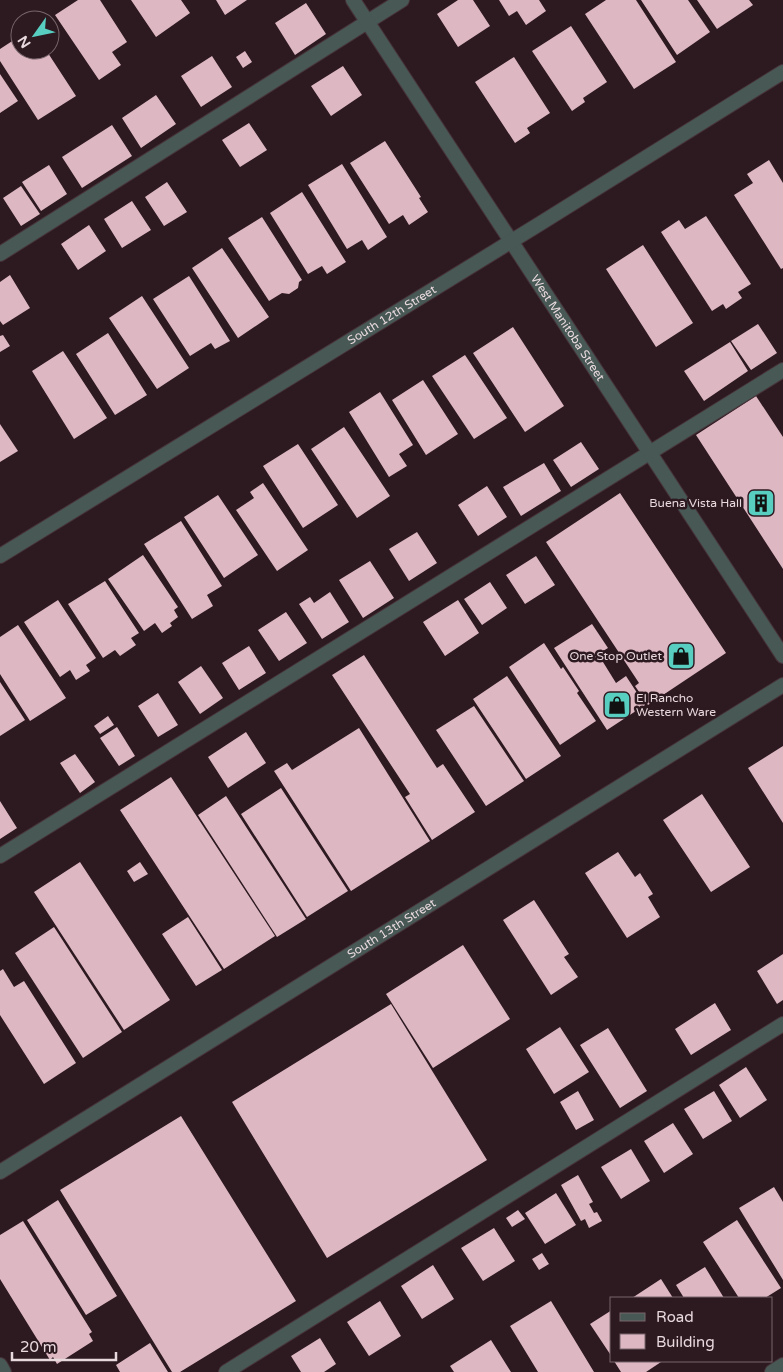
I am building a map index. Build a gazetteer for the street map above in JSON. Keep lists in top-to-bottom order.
{
  "streets": {
    "street": ["South 12th Street", "West Manitoba Street", "South 13th Street"]
  },
  "crossings": [
    ["South 12th Street", "West Manitoba Street"]
  ],
  "places": {
    "building": ["Buena Vista Hall"],
    "shop": ["One Stop Outlet", "El Rancho Western Ware"]
  },
  "legend": ["Road", "Building"],
  "scale_bar": "20 m",
  "north": "bottom left"
}
